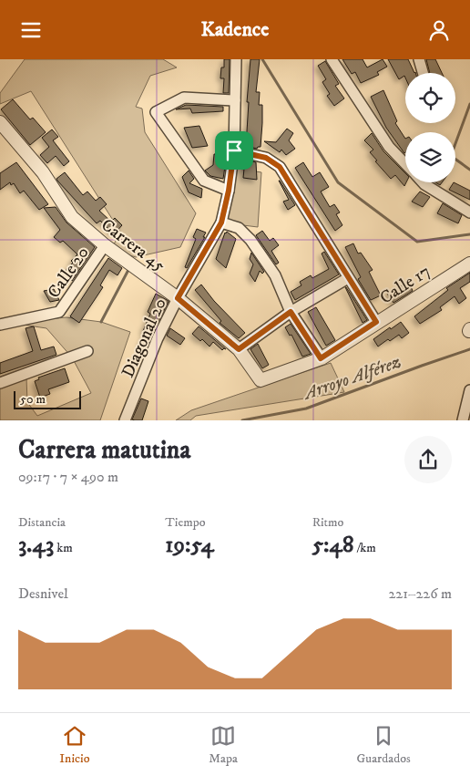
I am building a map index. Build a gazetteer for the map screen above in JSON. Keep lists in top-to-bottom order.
{
  "streets": {
    "street": [
      "Carrera 45",
      "Calle 20",
      "Calle 17",
      "Diagonal 20"
    ]
  },
  "crossings": [
    ["Carrera 45", "Calle 20"],
    ["Carrera 45", "Calle 17"],
    ["Carrera 45", "Diagonal 20"]
  ],
  "water": ["Arroyo Alférez"],
  "scale_bar": "50 m",
  "page": {
    "header": "Kadence",
    "scale": "50 m",
    "heading": ["Carrera matutina", "09:17 · 7 × 490 m"],
    "stats": [
      ["Distancia", "3.43 km"],
      ["Tiempo", "19:54"],
      ["Ritmo", "5:48 /km"]
    ],
    "chart": ["Desnivel", "221–226 m"],
    "tabs": ["Inicio", "Mapa", "Guardados"]
  }
}
